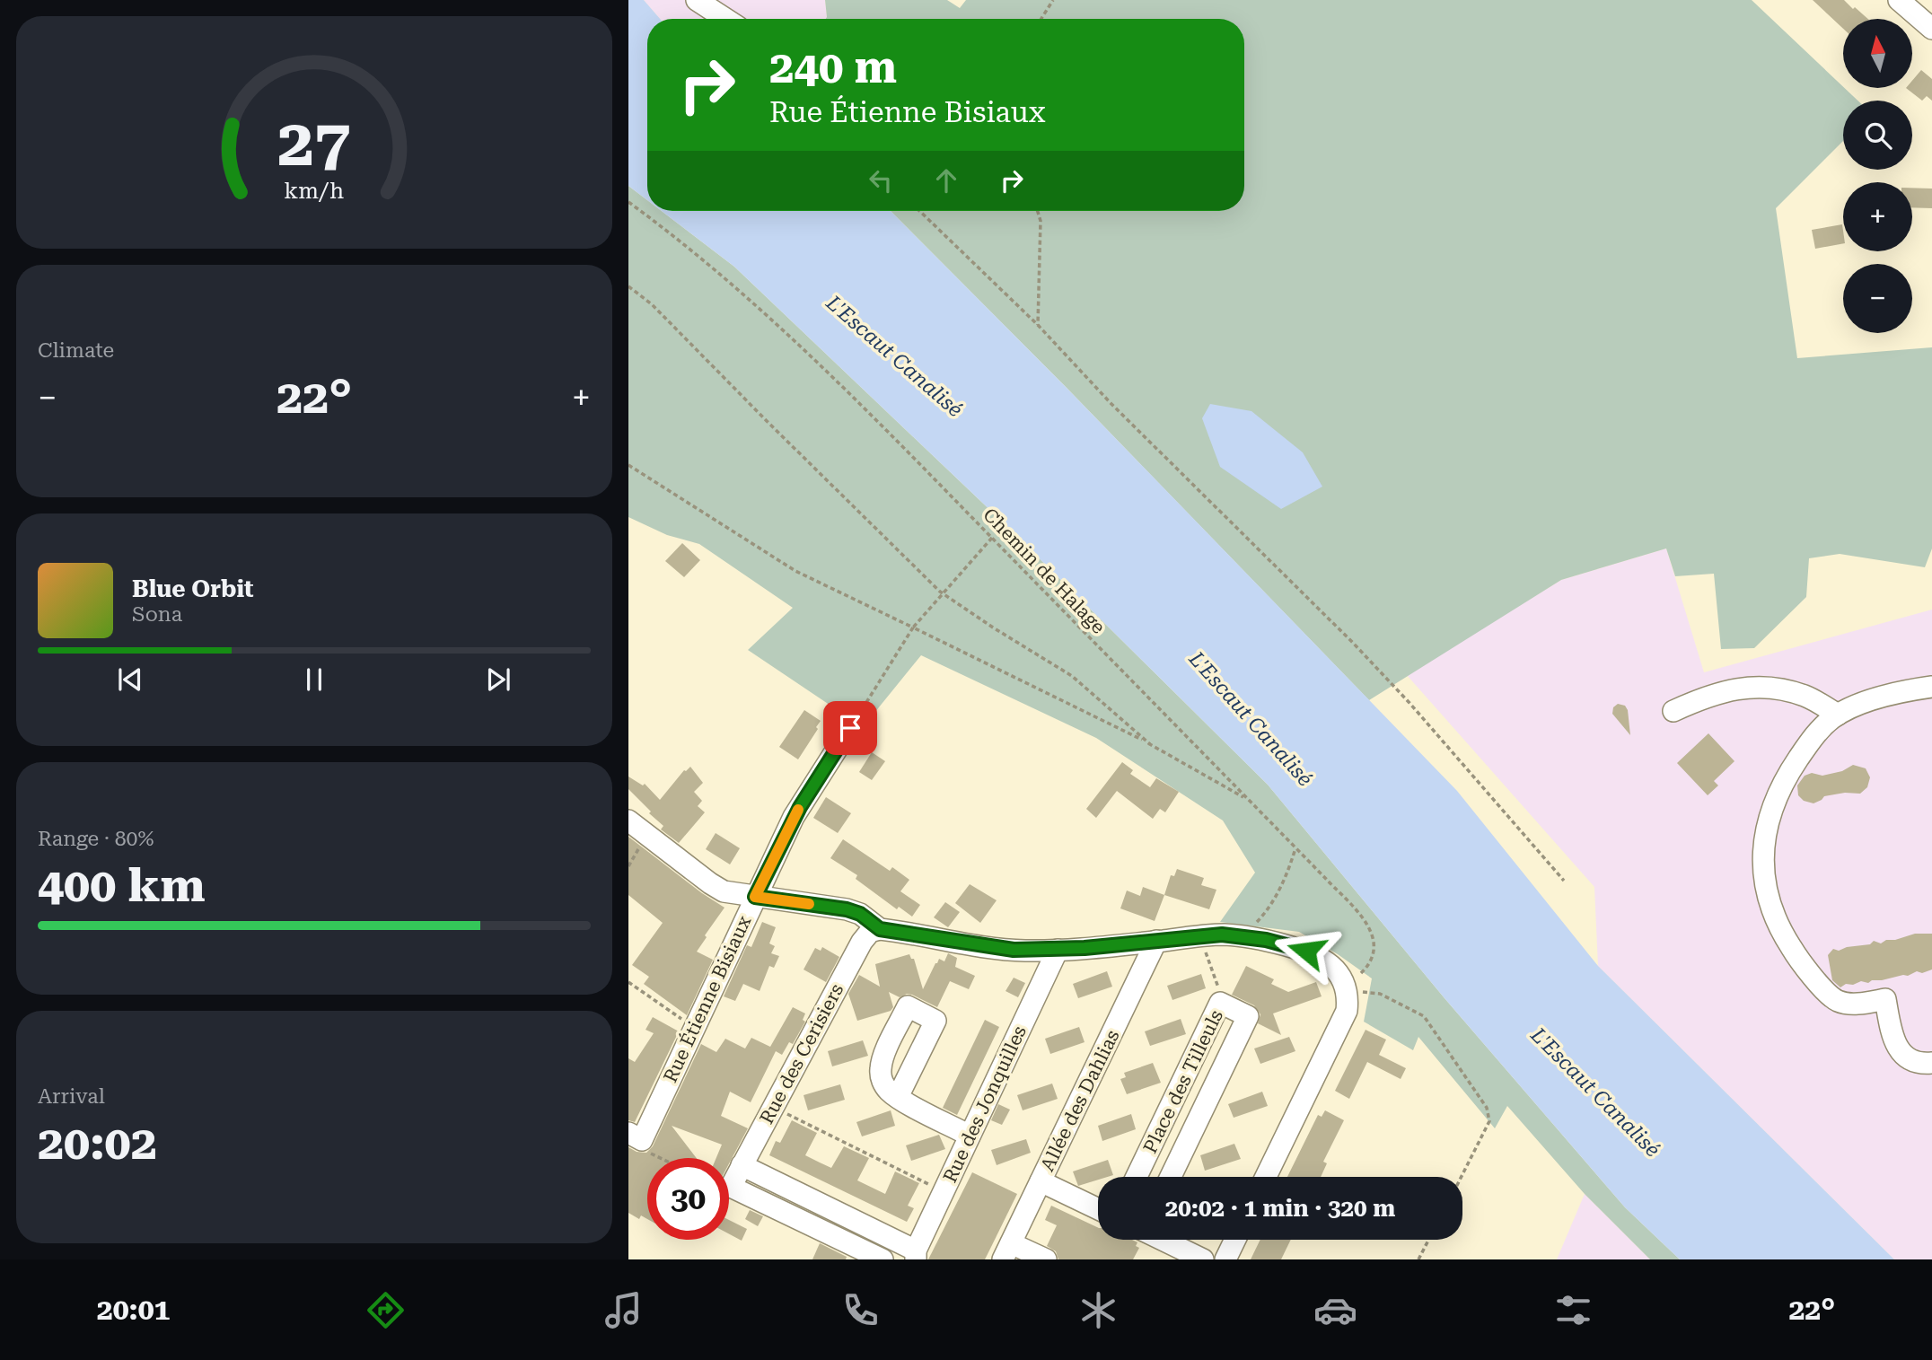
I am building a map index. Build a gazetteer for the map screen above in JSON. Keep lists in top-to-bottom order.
{
  "streets": {
    "street": [
      "Rue Étienne Bisiaux",
      "Rue des Cerisiers",
      "Place des Tilleuls",
      "Allée des Dahlias",
      "Rue des Jonquilles"
    ],
    "path": ["Chemin de Halage"]
  },
  "water": ["L'Escaut Canalisé"],
  "north": "top",
  "page": {
    "map_buttons": ["+", "−"],
    "turn": ["240 m", "Rue Étienne Bisiaux"],
    "tile": [
      "Climate",
      ["Range · 80%", "400 km"],
      ["Arrival", "20:02"]
    ],
    "heat": ["−", "22°", "+"],
    "song": ["Blue Orbit", "Sona"],
    "limit": "30",
    "trip": "20:02 · 1 min · 320 m",
    "tabs": ["20:01", "22°"],
    "gauge": ["27", "km/h"]
  }
}
